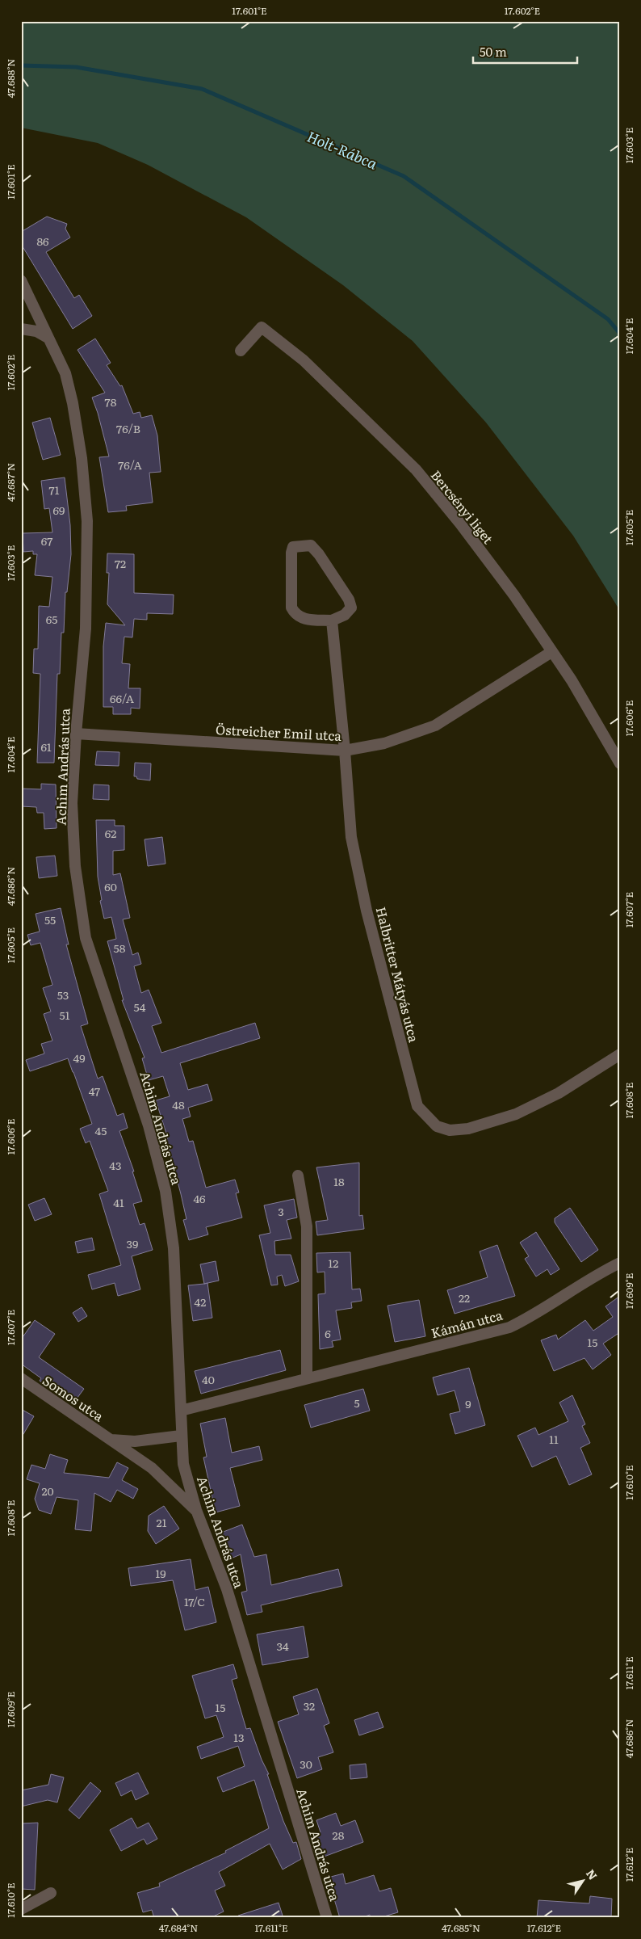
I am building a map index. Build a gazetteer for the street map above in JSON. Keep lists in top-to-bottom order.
{
  "streets": {
    "street": [
      "Bercsényi liget",
      "Östreicher Emil utca",
      "Achim András utca",
      "Halbritter Mátyás utca",
      "Kámán utca",
      "Somos utca"
    ]
  },
  "crossings": [
    ["Bercsényi liget", "Östreicher Emil utca"],
    ["Östreicher Emil utca", "Achim András utca"],
    ["Östreicher Emil utca", "Halbritter Mátyás utca"],
    ["Achim András utca", "Kámán utca"],
    ["Achim András utca", "Somos utca"]
  ],
  "water": ["Holt-Rábca"],
  "house_numbers": [
    "86",
    "78",
    "76/B",
    "76/A",
    "71",
    "69",
    "67",
    "72",
    "65",
    "66/A",
    "61",
    "62",
    "60",
    "55",
    "58",
    "53",
    "54",
    "51",
    "49",
    "47",
    "48",
    "45",
    "43",
    "18",
    "46",
    "41",
    "3",
    "39",
    "12",
    "22",
    "42",
    "6",
    "15",
    "40",
    "5",
    "9",
    "11",
    "20",
    "21",
    "19",
    "17/C",
    "34",
    "32",
    "15",
    "13",
    "30",
    "28"
  ],
  "scale_bar": "50 m",
  "north": "top right",
  "coordinates": [
    "17.601°E",
    "17.602°E",
    "47.688°N",
    "17.603°E",
    "17.604°E",
    "47.687°N",
    "17.605°E",
    "17.606°E",
    "47.686°N",
    "17.607°E",
    "17.608°E",
    "17.609°E",
    "17.610°E",
    "17.611°E",
    "17.612°E",
    "47.684°N",
    "47.685°N"
  ]
}
